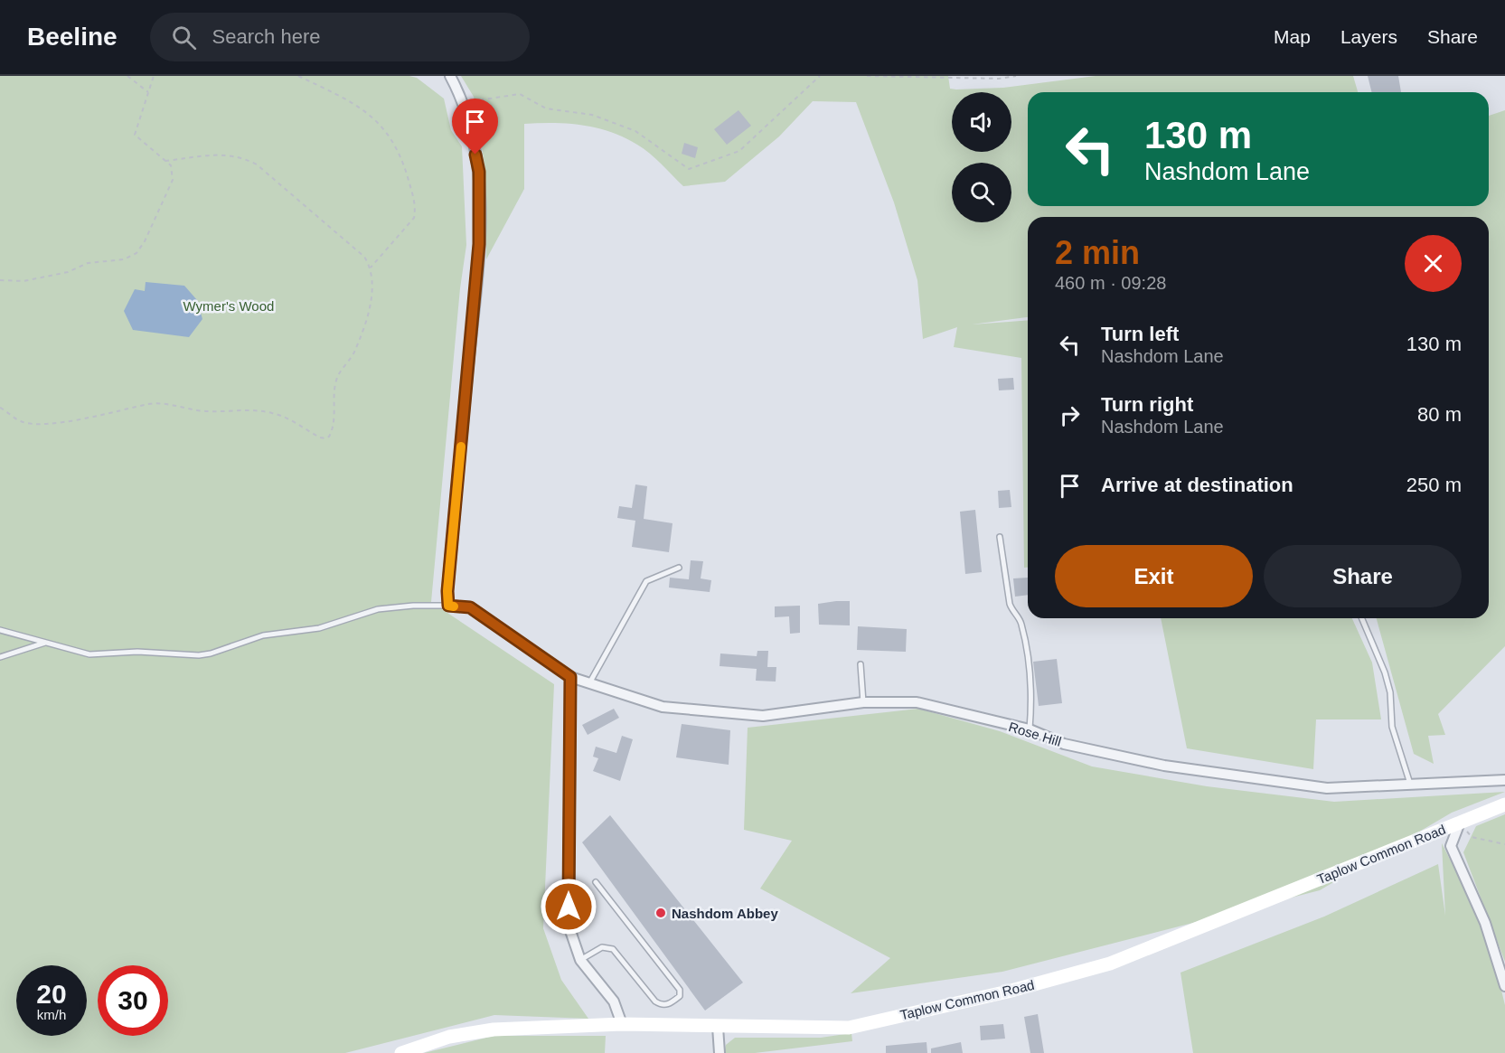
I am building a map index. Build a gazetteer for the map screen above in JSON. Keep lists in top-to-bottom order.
{
  "streets": {
    "street": ["Rose Hill", "Taplow Common Road"]
  },
  "parks": ["Wymer's Wood"],
  "places": ["Nashdom Abbey"],
  "page": {
    "header": "Beeline",
    "search": "Search here",
    "nav": ["Map", "Layers", "Share"],
    "turn": ["130 m", "Nashdom Lane"],
    "heading": ["2 min", "460 m · 09:28"],
    "list": [
      {
        "name": "Turn left",
        "note": "Nashdom Lane",
        "value": "130 m"
      },
      {
        "name": "Turn right",
        "note": "Nashdom Lane",
        "value": "80 m"
      },
      {
        "name": "Arrive at destination",
        "value": "250 m"
      }
    ],
    "buttons": ["Exit", "Share"],
    "speed": "20 km/h",
    "limit": "30"
  }
}
